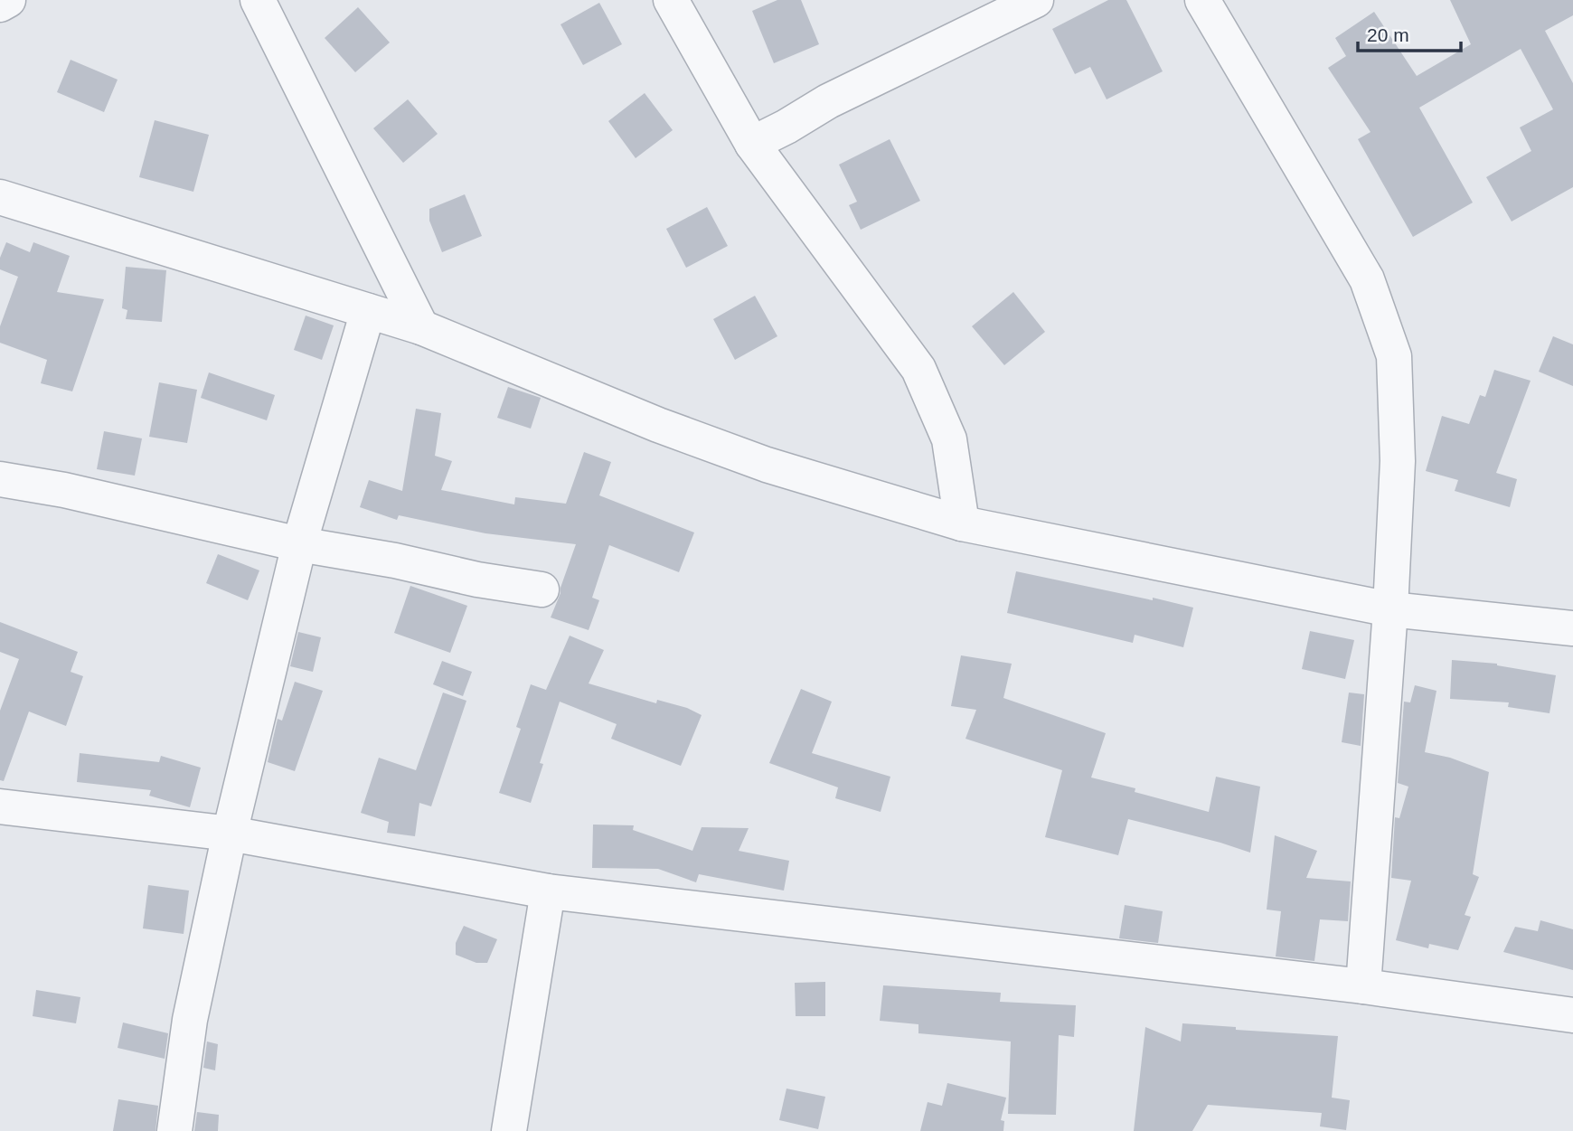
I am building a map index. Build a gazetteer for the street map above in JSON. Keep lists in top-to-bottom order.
{
  "scale_bar": "20 m"
}
